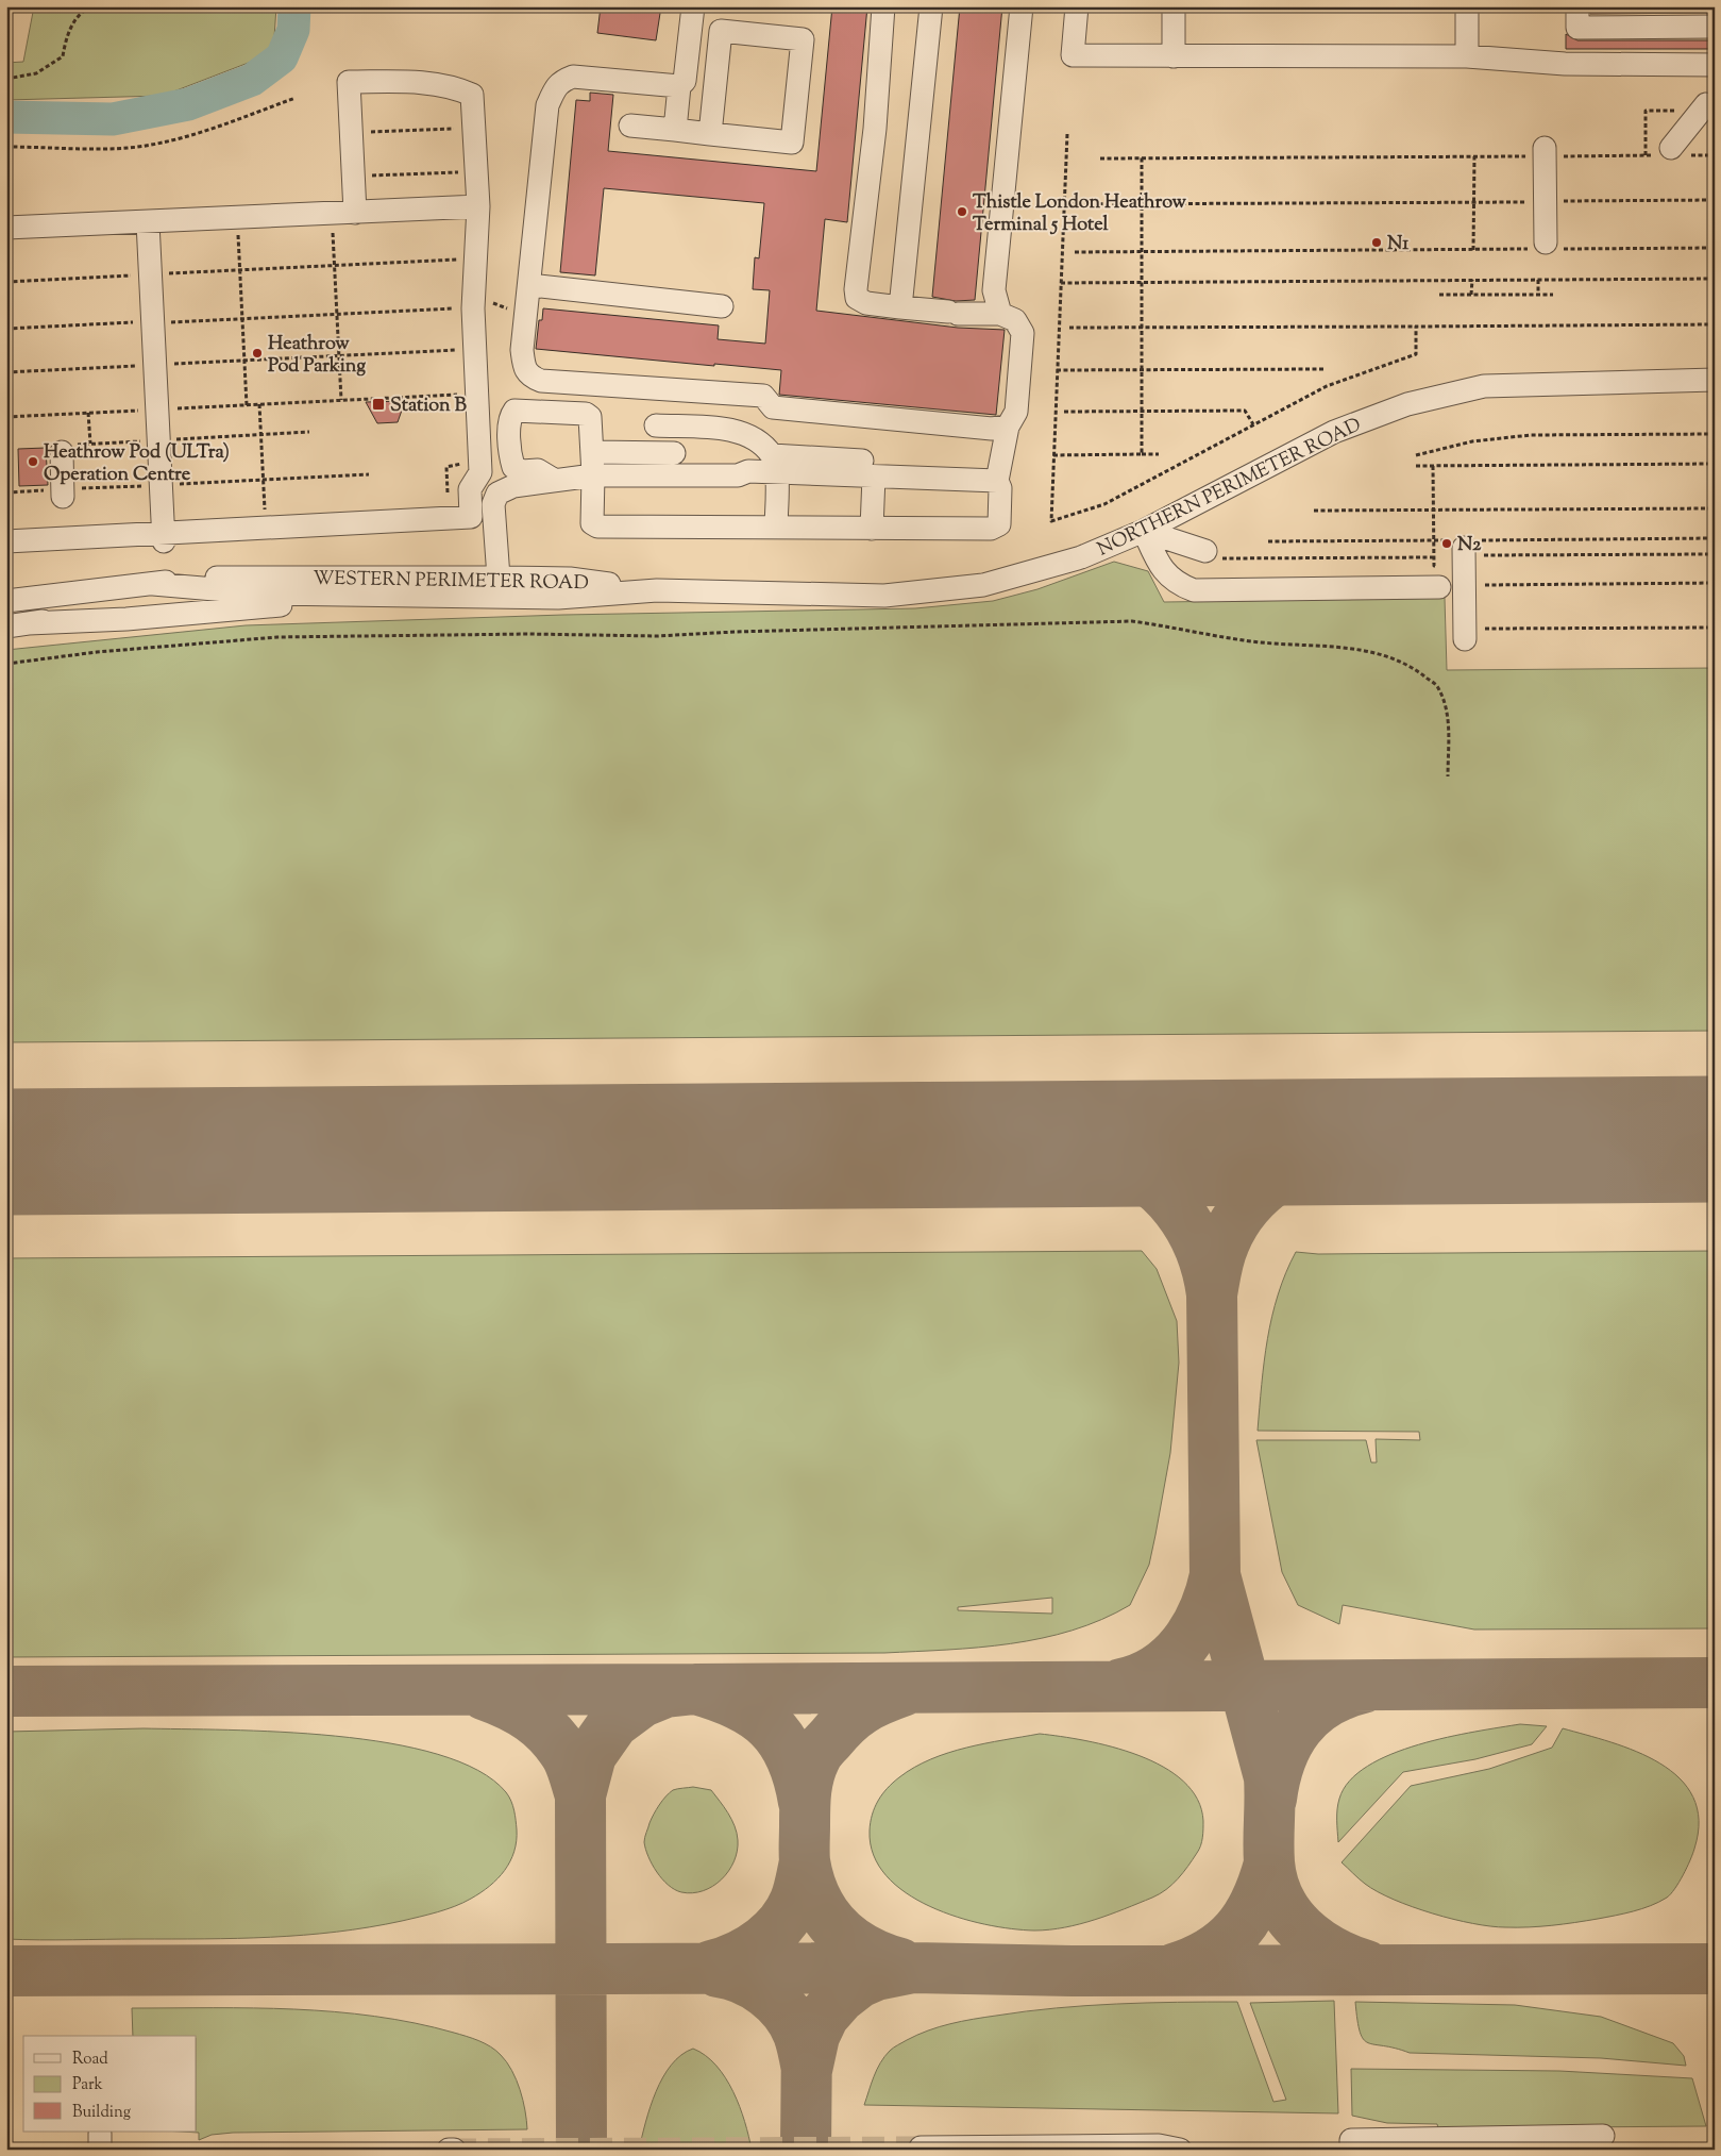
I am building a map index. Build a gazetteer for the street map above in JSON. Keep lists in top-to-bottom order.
{
  "streets": {
    "street": ["NORTHERN PERIMETER ROAD", "WESTERN PERIMETER ROAD"]
  },
  "crossings": [
    ["NORTHERN PERIMETER ROAD", "WESTERN PERIMETER ROAD"]
  ],
  "places": {
    "other": [
      "Thistle London Heathrow Terminal 5 Hotel",
      "N1",
      "Heathrow Pod Parking",
      "Heathrow Pod (ULTra) Operation Centre",
      "N2"
    ],
    "transit": ["Station B"]
  },
  "legend": ["Road", "Park", "Building"]
}
